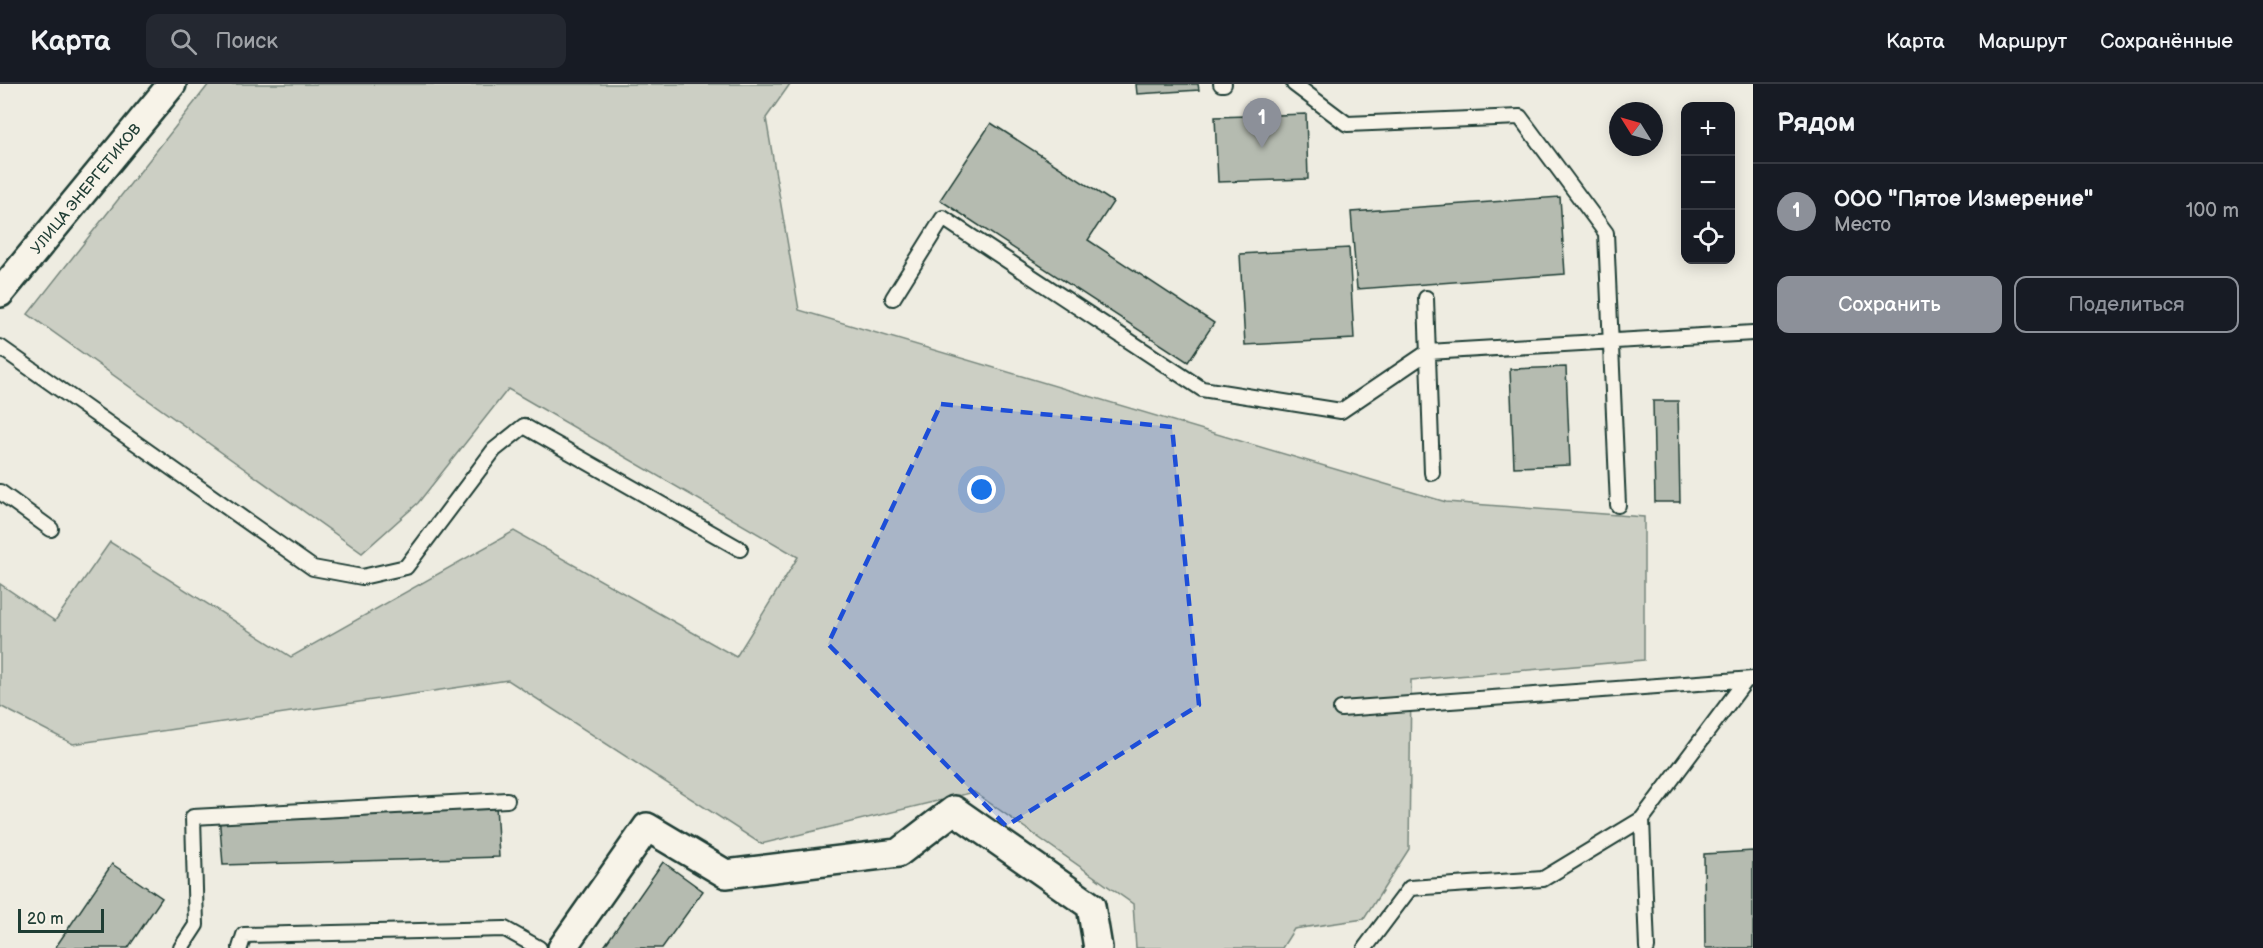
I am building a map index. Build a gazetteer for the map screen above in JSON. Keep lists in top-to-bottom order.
{
  "streets": {
    "street": ["УЛИЦА ЭНЕРГЕТИКОВ"]
  },
  "scale_bar": "20 m",
  "north": "top left",
  "page": {
    "header": "Карта",
    "search": "Поиск",
    "nav": ["Карта", "Маршрут", "Сохранённые"],
    "heading": "Рядом",
    "pins": "1",
    "map_buttons": ["+", "−"],
    "list": [
      {
        "mark": "1",
        "name": "ООО \"Пятое Измерение\"",
        "note": "Место",
        "value": "100 m"
      }
    ],
    "buttons": ["Сохранить", "Поделиться"],
    "scale": "20 m"
  }
}
